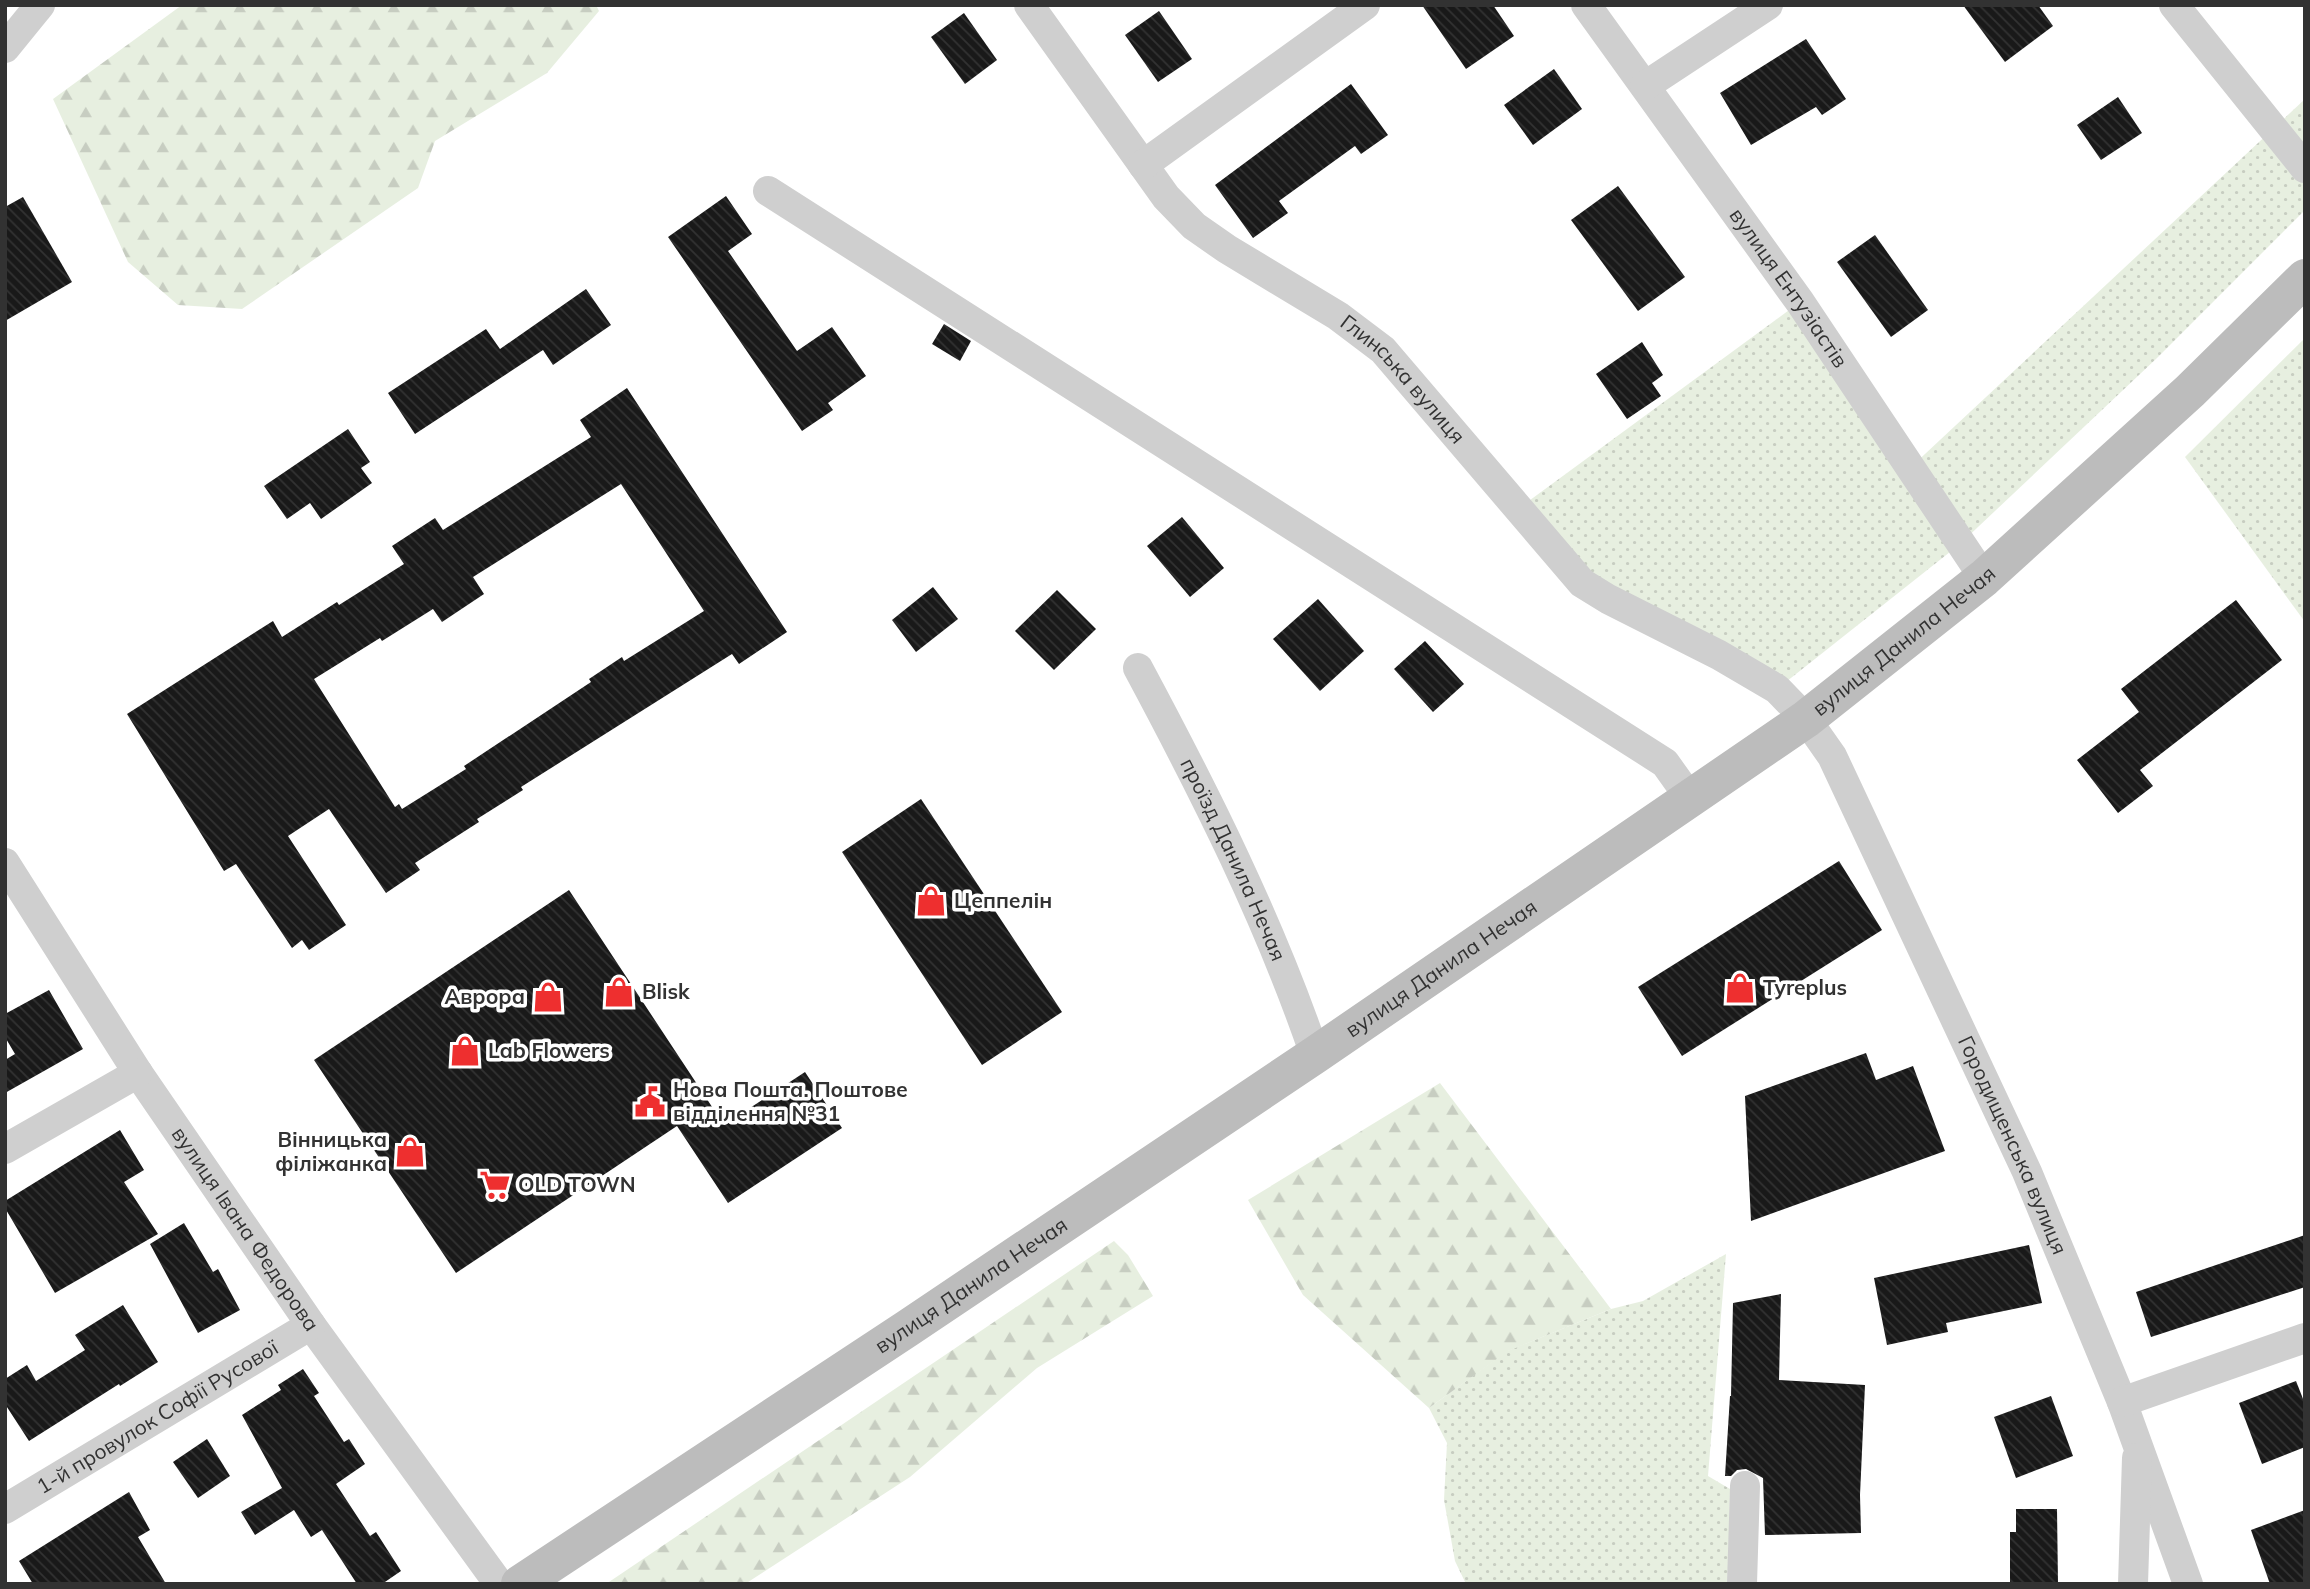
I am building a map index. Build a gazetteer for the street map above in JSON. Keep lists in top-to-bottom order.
{
  "streets": {
    "main road": ["вулиця Данила Нечая"],
    "street": [
      "вулиця Ентузіастів",
      "Глинська вулиця",
      "проїзд Данила Нечая",
      "Городищенська вулиця",
      "вулиця Івана Федорова",
      "1-й провулок Софії Русової"
    ]
  },
  "crossings": [
    ["вулиця Ентузіастів", "вулиця Данила Нечая"],
    ["Глинська вулиця", "вулиця Данила Нечая"],
    ["Глинська вулиця", "Городищенська вулиця"],
    ["вулиця Данила Нечая", "проїзд Данила Нечая"],
    ["вулиця Данила Нечая", "Городищенська вулиця"],
    ["вулиця Івана Федорова", "1-й провулок Софії Русової"]
  ],
  "places": {
    "shop": [
      "Цеппелін",
      "Tyreplus",
      "Blisk",
      "Аврора",
      "Lab Flowers",
      "Вінницька філіжанка"
    ],
    "public building": ["Нова Пошта. Поштове відділення №31"],
    "supermarket": ["OLD TOWN"]
  }
}
